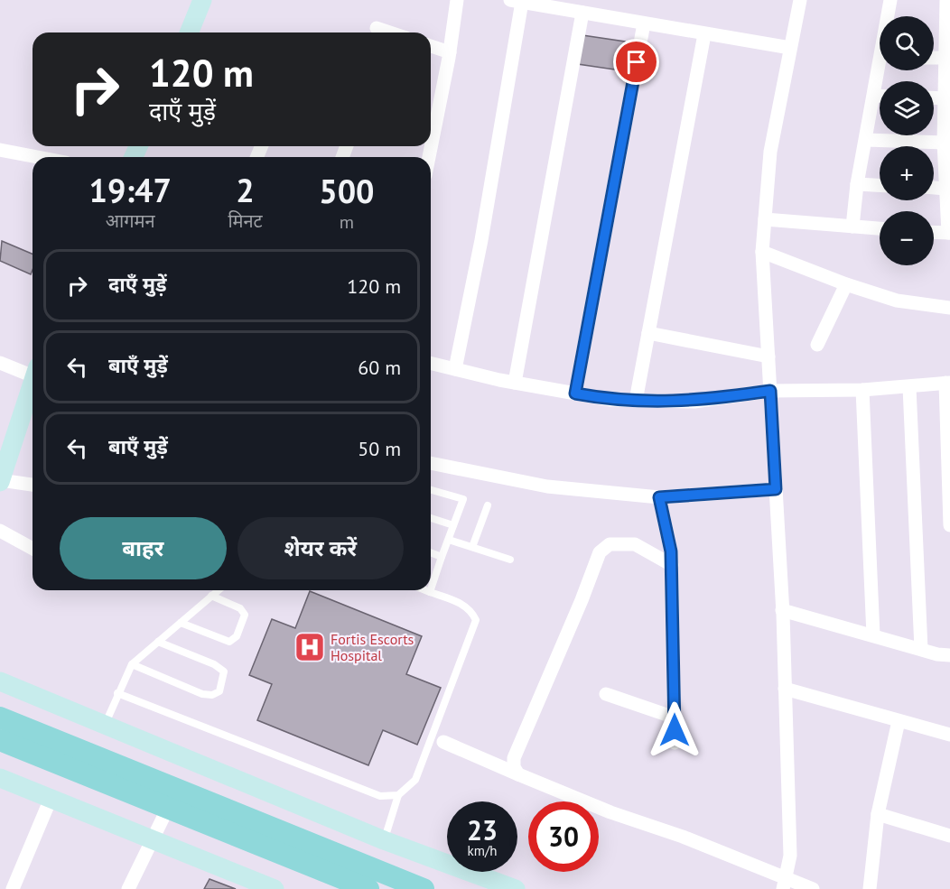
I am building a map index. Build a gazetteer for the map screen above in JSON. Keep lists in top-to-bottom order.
{
  "places": {
    "hospital": ["Fortis Escorts Hospital"]
  },
  "page": {
    "map_buttons": ["+", "−"],
    "turn": ["120 m", "दाएँ मुड़ें"],
    "eta": [
      "19:47",
      "आगमन",
      "2",
      "मिनट",
      "500",
      "m"
    ],
    "list": [
      {
        "name": "दाएँ मुड़ें",
        "value": "120 m"
      },
      {
        "name": "बाएँ मुड़ें",
        "value": "60 m"
      },
      {
        "name": "बाएँ मुड़ें",
        "value": "50 m"
      }
    ],
    "buttons": ["बाहर", "शेयर करें"],
    "speed": "23 km/h",
    "limit": "30"
  }
}
